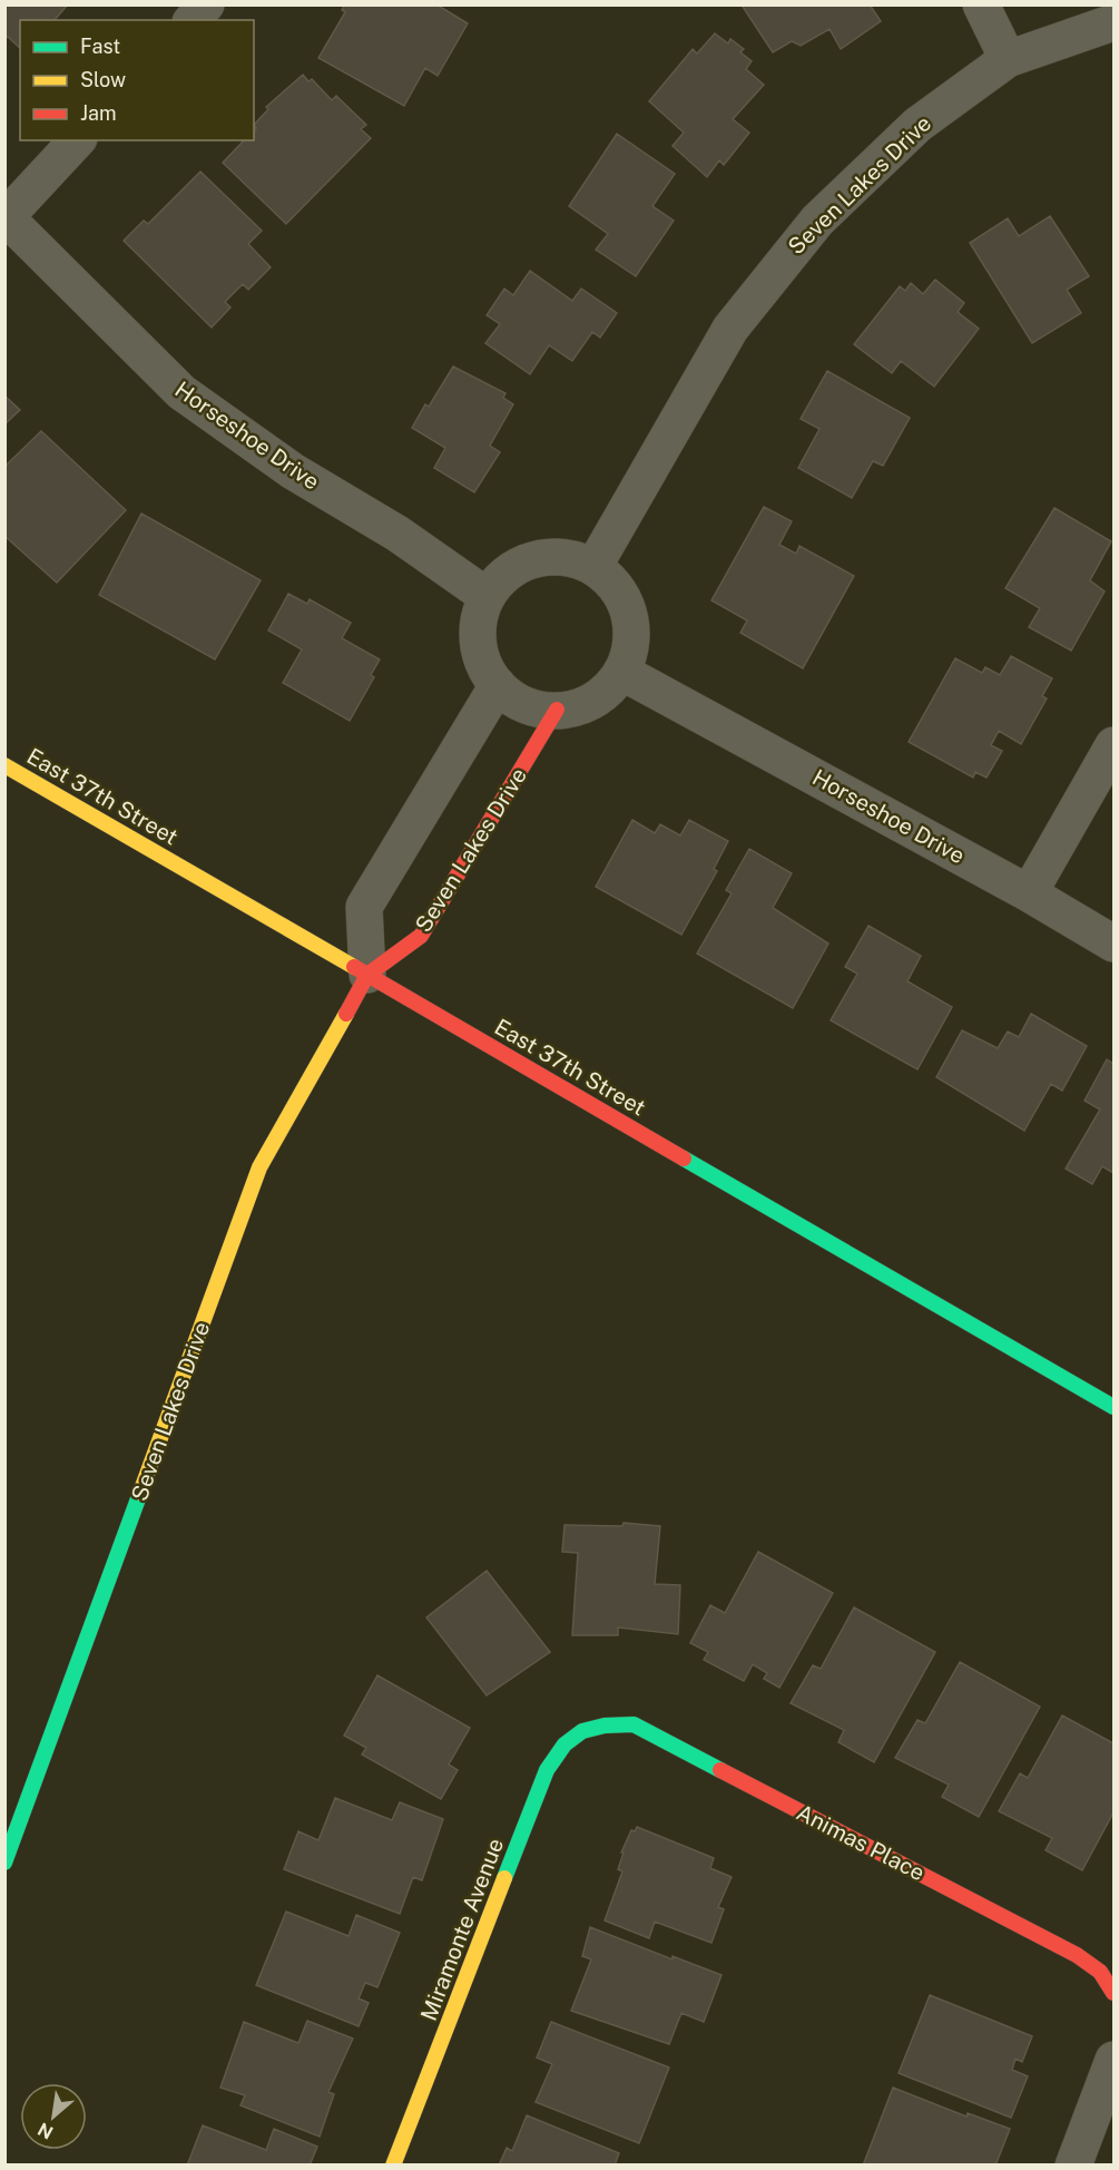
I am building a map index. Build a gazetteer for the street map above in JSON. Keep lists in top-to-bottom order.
{
  "streets": {
    "street": [
      "Seven Lakes Drive",
      "Horseshoe Drive",
      "East 37th Street",
      "Animas Place",
      "Miramonte Avenue"
    ]
  },
  "crossings": [
    ["Seven Lakes Drive", "Horseshoe Drive"],
    ["Seven Lakes Drive", "East 37th Street"],
    ["Animas Place", "Miramonte Avenue"]
  ],
  "legend": ["Fast", "Slow", "Jam"],
  "north": "bottom left"
}
